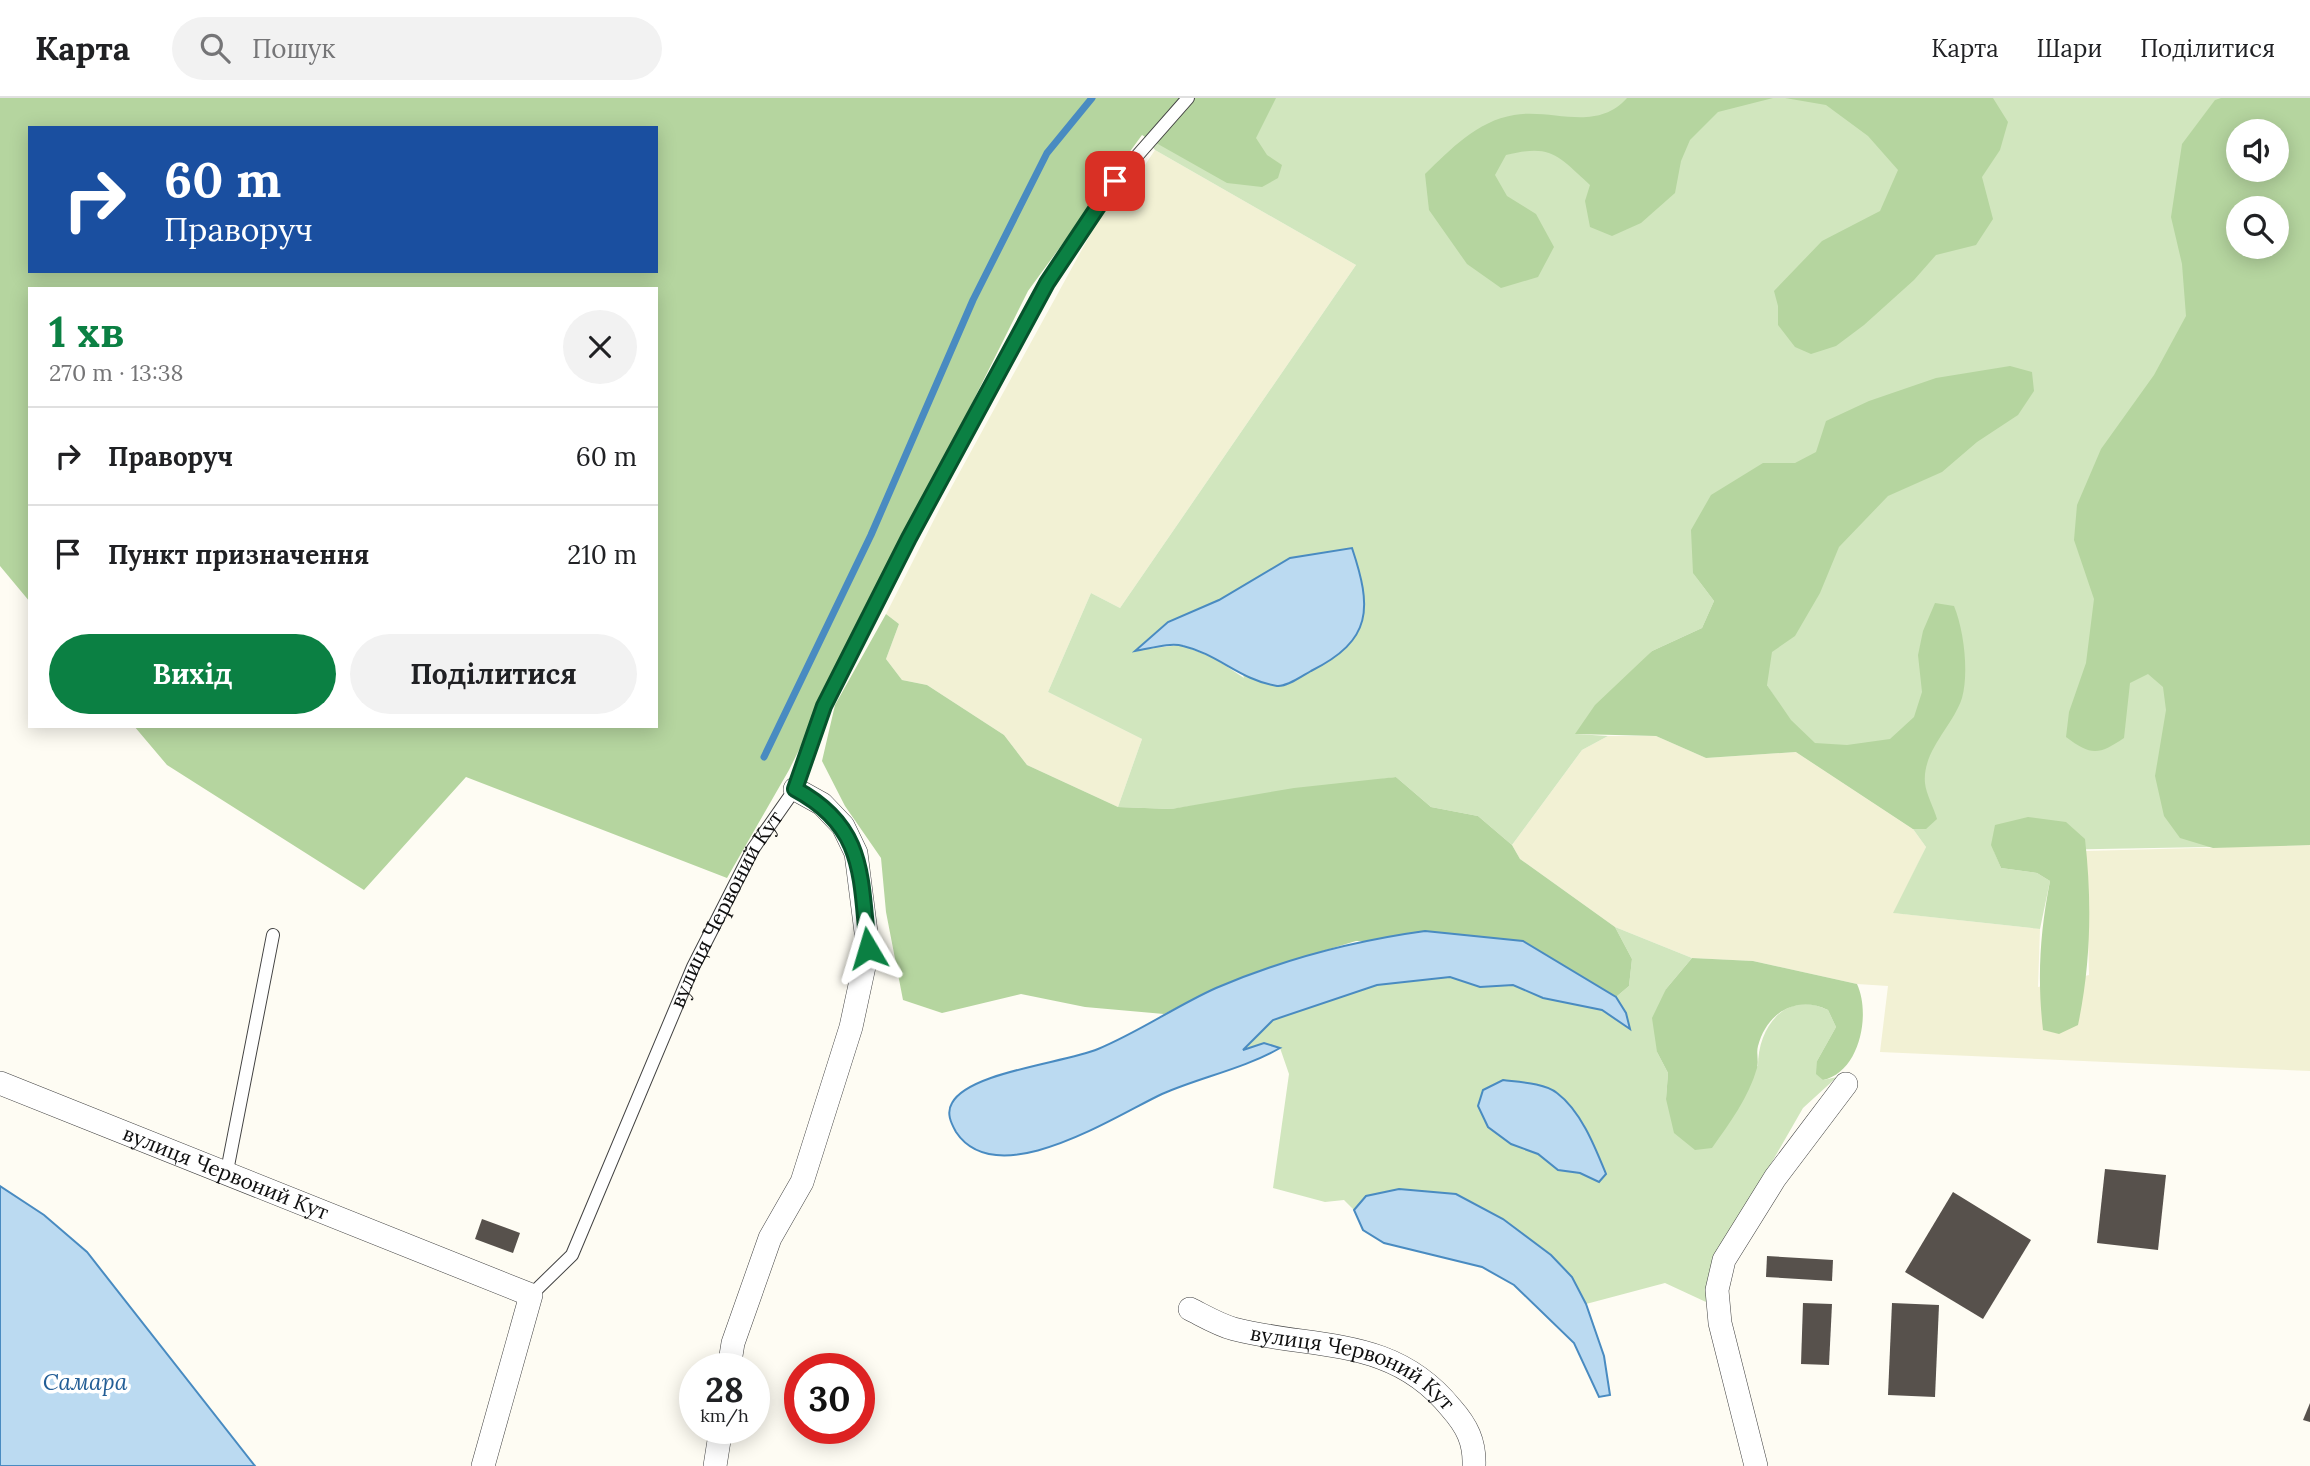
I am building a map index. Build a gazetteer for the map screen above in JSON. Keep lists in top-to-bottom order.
{
  "streets": {
    "street": ["вулиця Червоний Кут"]
  },
  "water": ["Самара"],
  "page": {
    "header": "Карта",
    "search": "Пошук",
    "nav": ["Карта", "Шари", "Поділитися"],
    "turn": ["60 m", "Праворуч"],
    "heading": ["1 хв", "270 m · 13:38"],
    "list": [
      {
        "name": "Праворуч",
        "value": "60 m"
      },
      {
        "name": "Пункт призначення",
        "value": "210 m"
      }
    ],
    "buttons": ["Вихід", "Поділитися"],
    "speed": "28 km/h",
    "limit": "30"
  }
}
